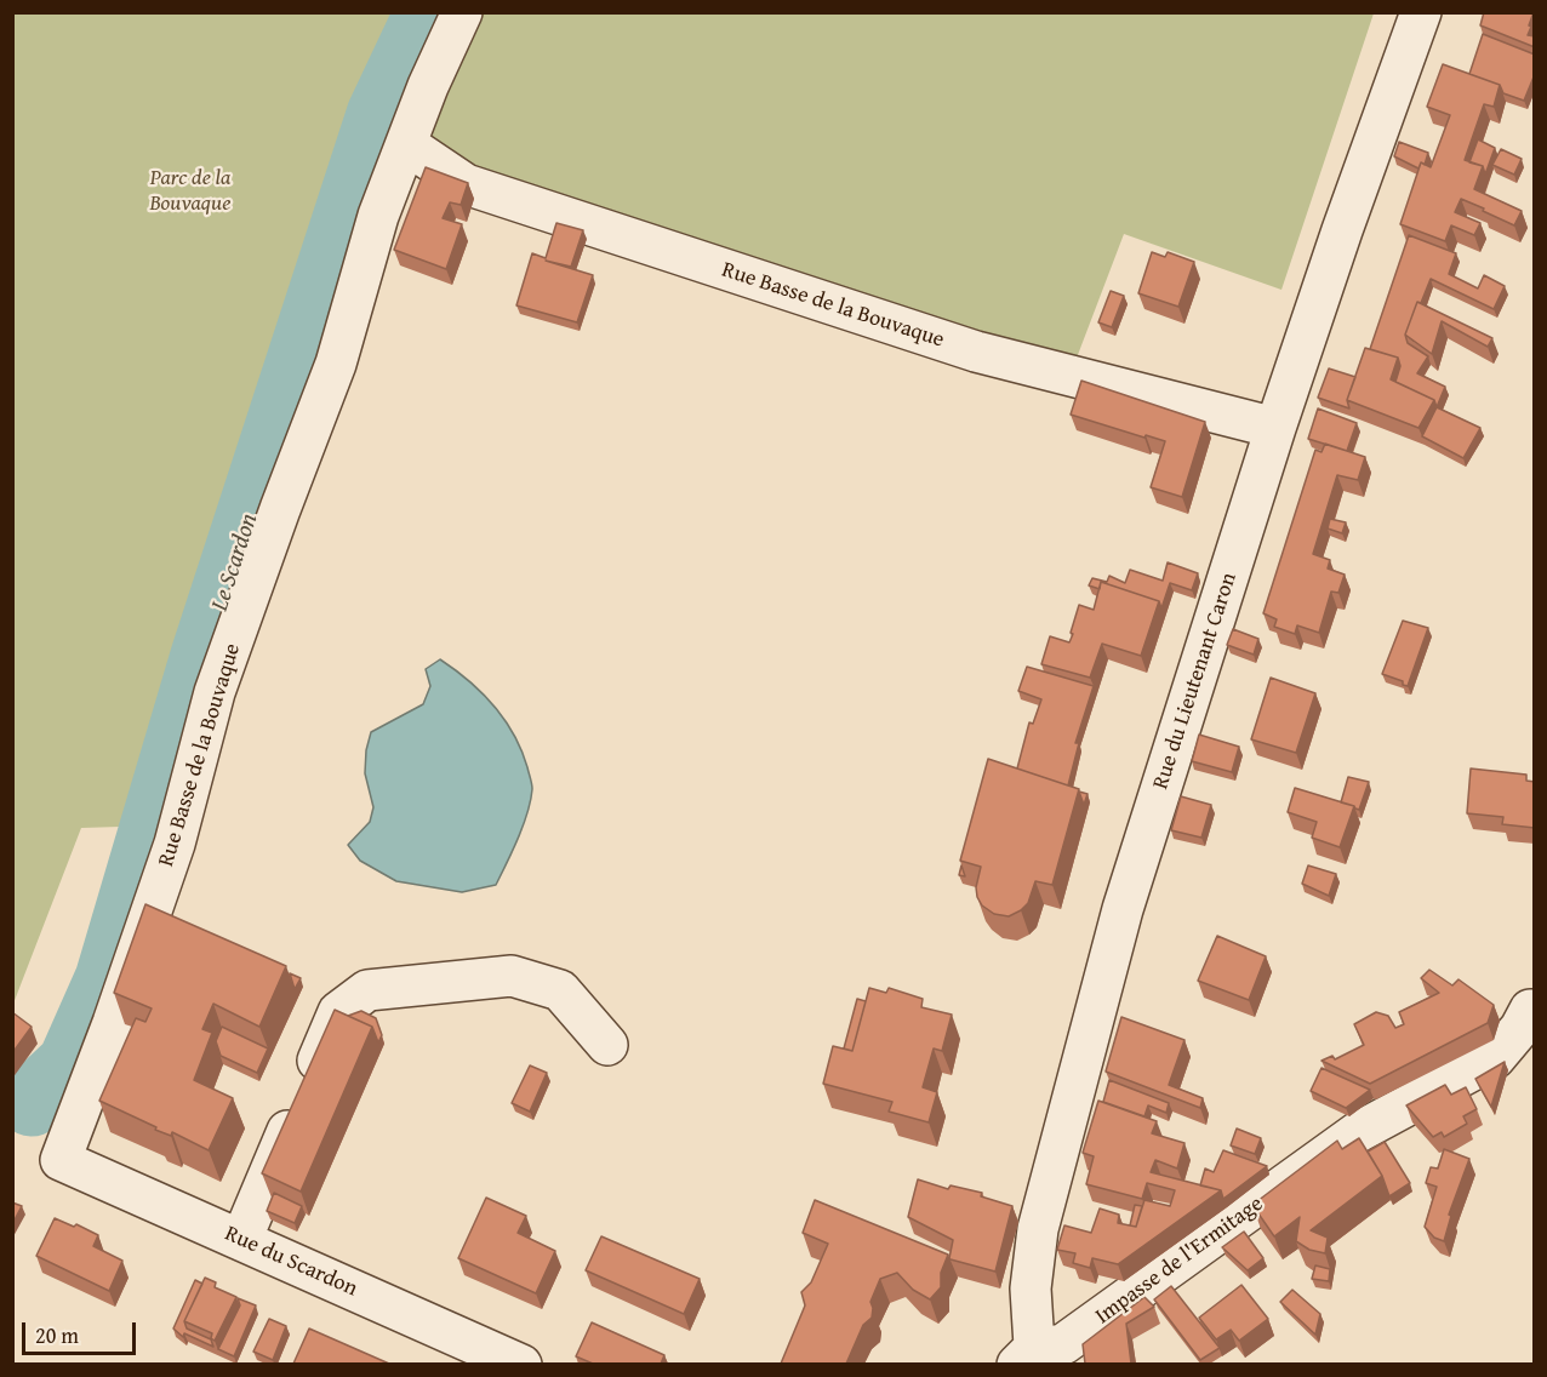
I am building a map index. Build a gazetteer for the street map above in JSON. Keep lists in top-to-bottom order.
{
  "streets": {
    "street": [
      "Rue Basse de la Bouvaque",
      "Rue du Lieutenant Caron",
      "Impasse de l'Ermitage",
      "Rue du Scardon"
    ]
  },
  "crossings": [
    ["Rue Basse de la Bouvaque", "Rue du Lieutenant Caron"],
    ["Rue Basse de la Bouvaque", "Rue du Scardon"],
    ["Rue du Lieutenant Caron", "Impasse de l'Ermitage"]
  ],
  "water": ["Le Scardon"],
  "parks": ["Parc de la Bouvaque"],
  "scale_bar": "20 m"
}
